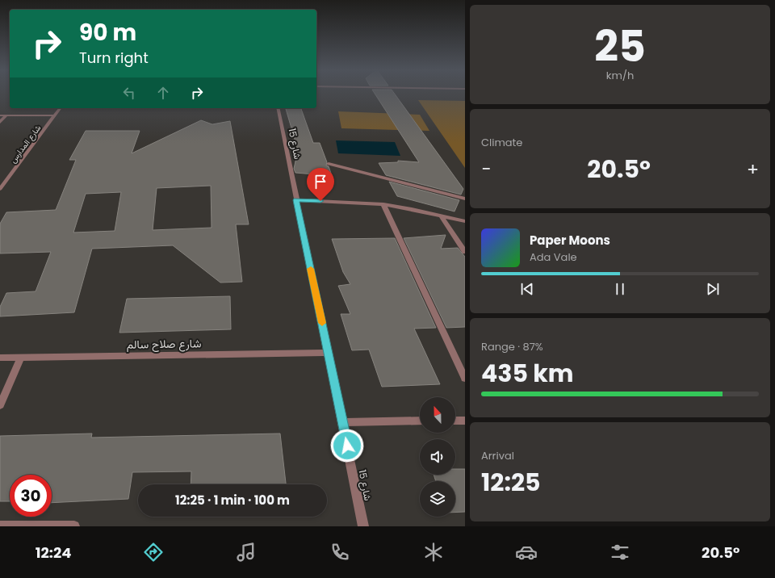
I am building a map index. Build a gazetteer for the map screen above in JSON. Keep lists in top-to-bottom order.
{
  "streets": {
    "street": ["شارع المدارس", "شارع 15", "شارع صلاح سالم"]
  },
  "crossings": [
    ["شارع 15", "شارع صلاح سالم"]
  ],
  "north": "top",
  "page": {
    "tile": [
      ["25", "km/h"],
      "Climate",
      ["Range · 87%", "435 km"],
      ["Arrival", "12:25"]
    ],
    "turn": ["90 m", "Turn right"],
    "heat": ["−", "20.5°", "+"],
    "song": ["Paper Moons", "Ada Vale"],
    "limit": "30",
    "trip": "12:25 · 1 min · 100 m",
    "tabs": ["12:24", "20.5°"]
  }
}
